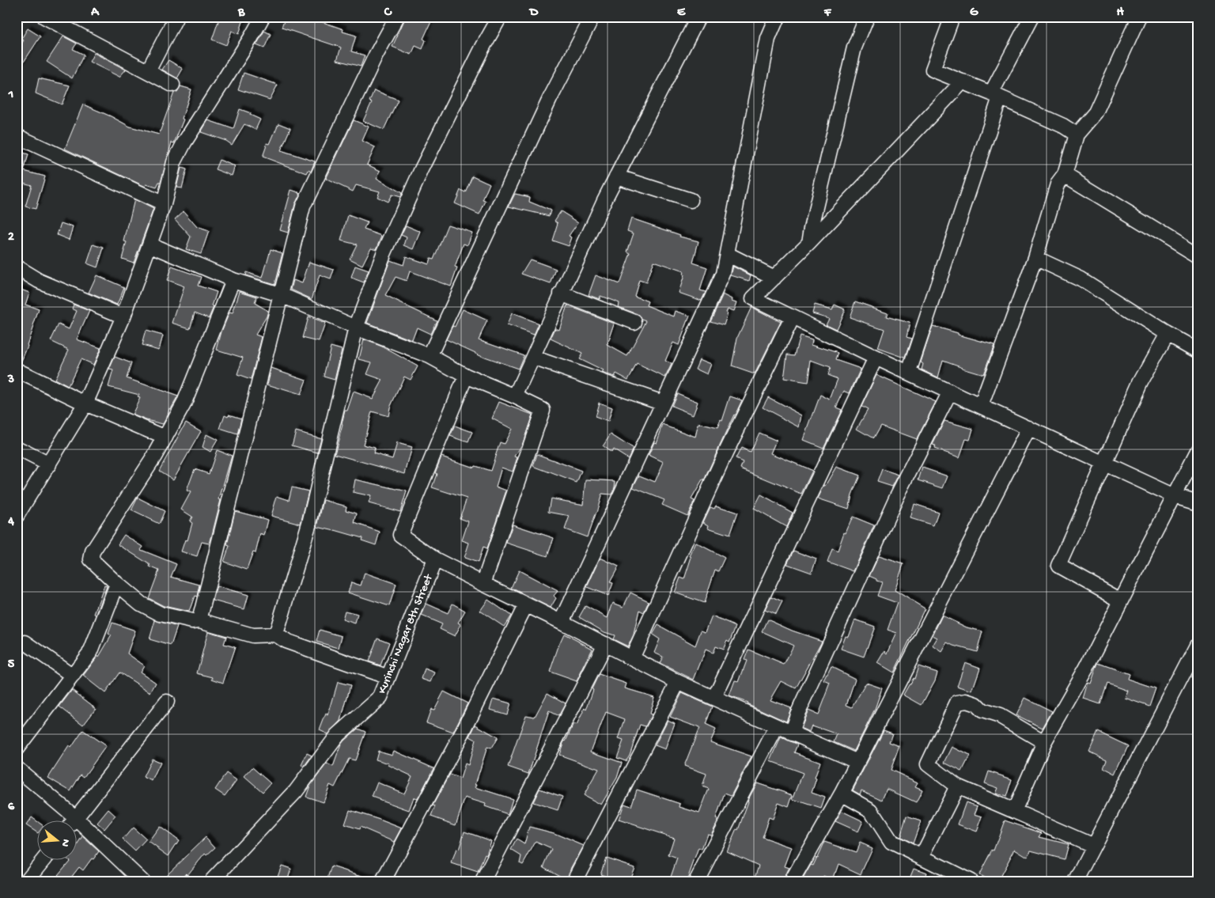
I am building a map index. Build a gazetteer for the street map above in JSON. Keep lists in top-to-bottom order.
{
  "streets": {
    "street": ["Kurinchi Nagar 8th Street"]
  },
  "north": "right",
  "grid": {
    "columns": [
      "A",
      "B",
      "C",
      "D",
      "E",
      "F",
      "G",
      "H"
    ],
    "rows": [
      "1",
      "2",
      "3",
      "4",
      "5",
      "6"
    ]
  }
}
